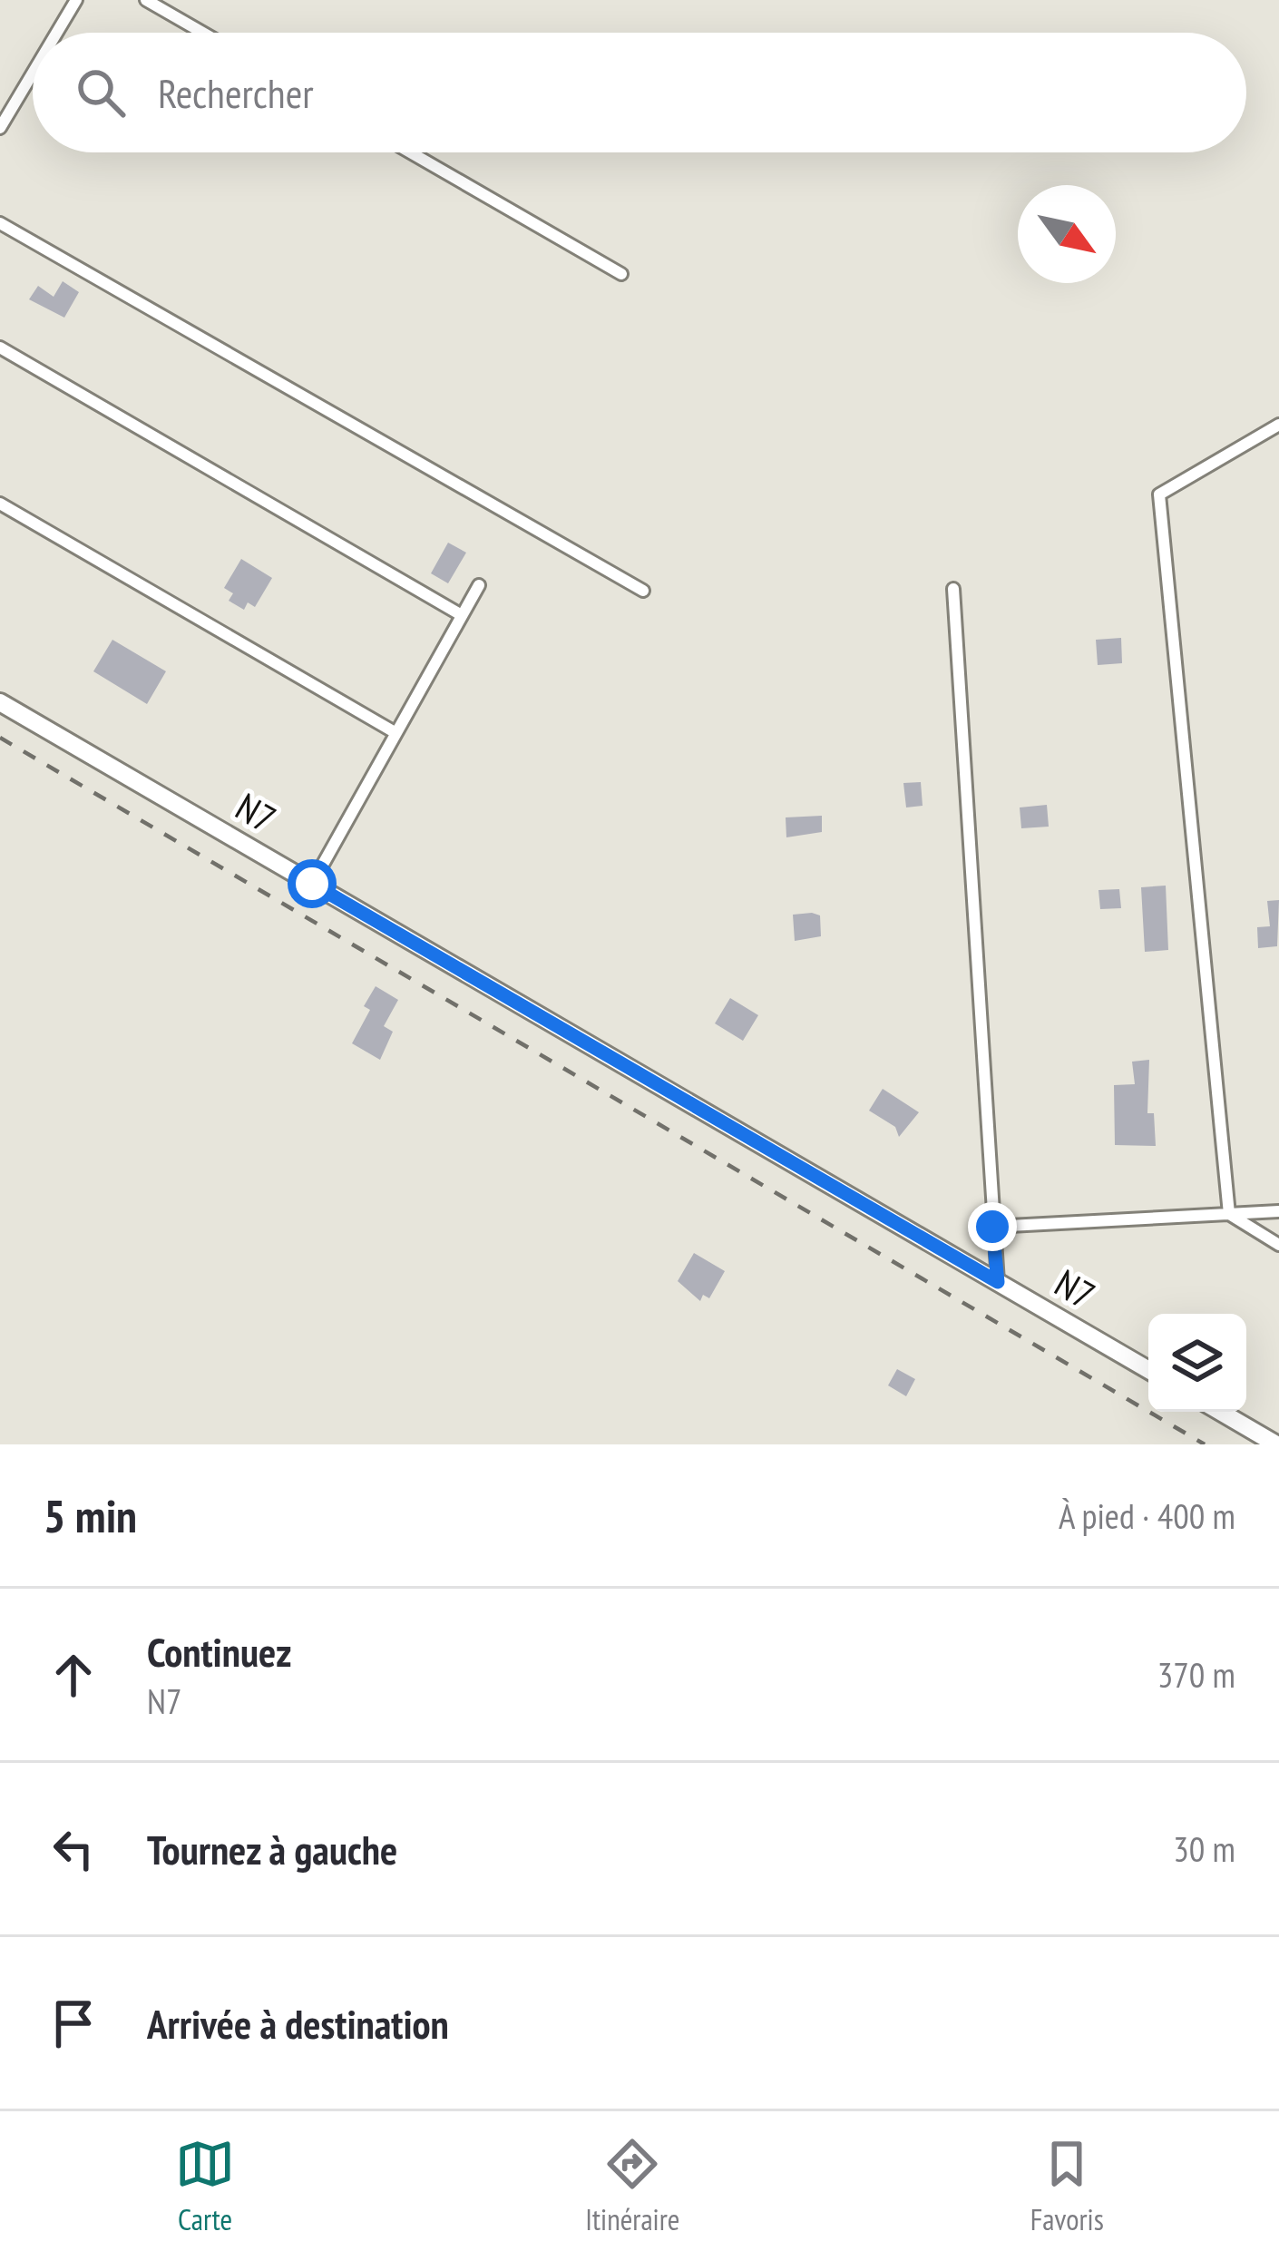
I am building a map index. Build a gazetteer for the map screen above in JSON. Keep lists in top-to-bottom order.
{
  "streets": {
    "main road": ["N7"]
  },
  "north": "bottom right",
  "page": {
    "search": "Rechercher",
    "heading": ["5 min", "À pied · 400 m"],
    "list": [
      ["Continuez", "N7", "370 m"],
      ["Tournez à gauche", "30 m"],
      "Arrivée à destination"
    ],
    "nav": ["Carte", "Itinéraire", "Favoris"]
  }
}
